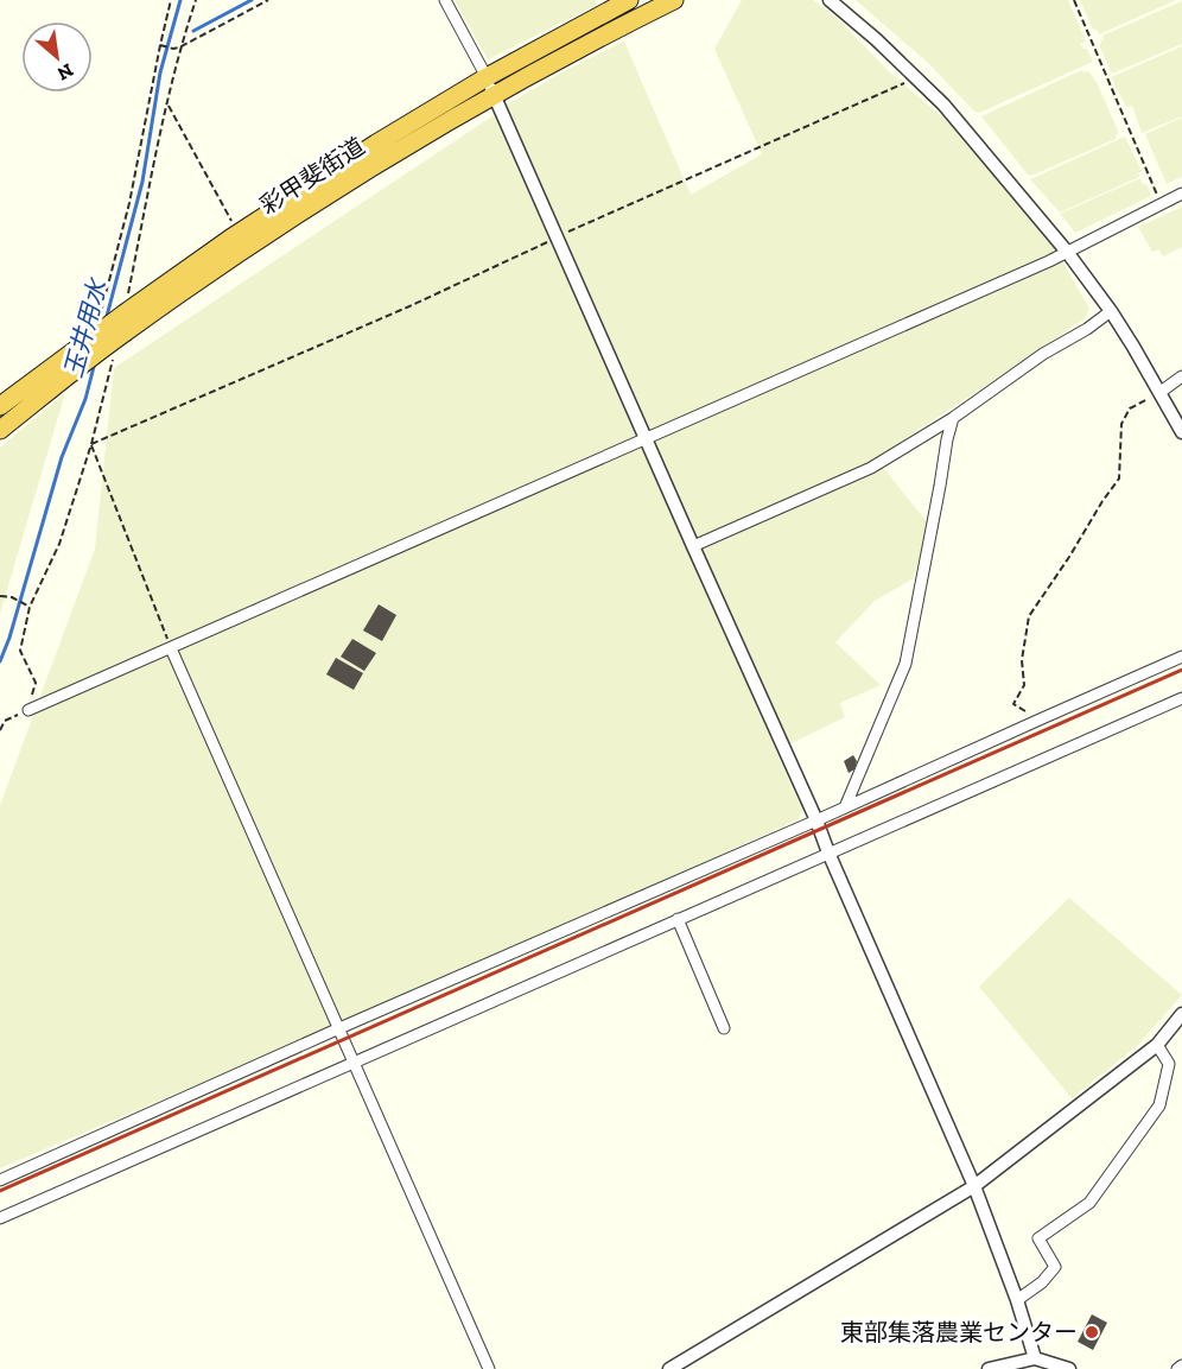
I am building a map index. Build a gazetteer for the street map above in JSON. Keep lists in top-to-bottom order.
{
  "streets": {
    "highway": ["彩甲斐街道"]
  },
  "water": ["玉井用水"],
  "places": ["東部集落農業センター"],
  "north": "bottom right"
}
